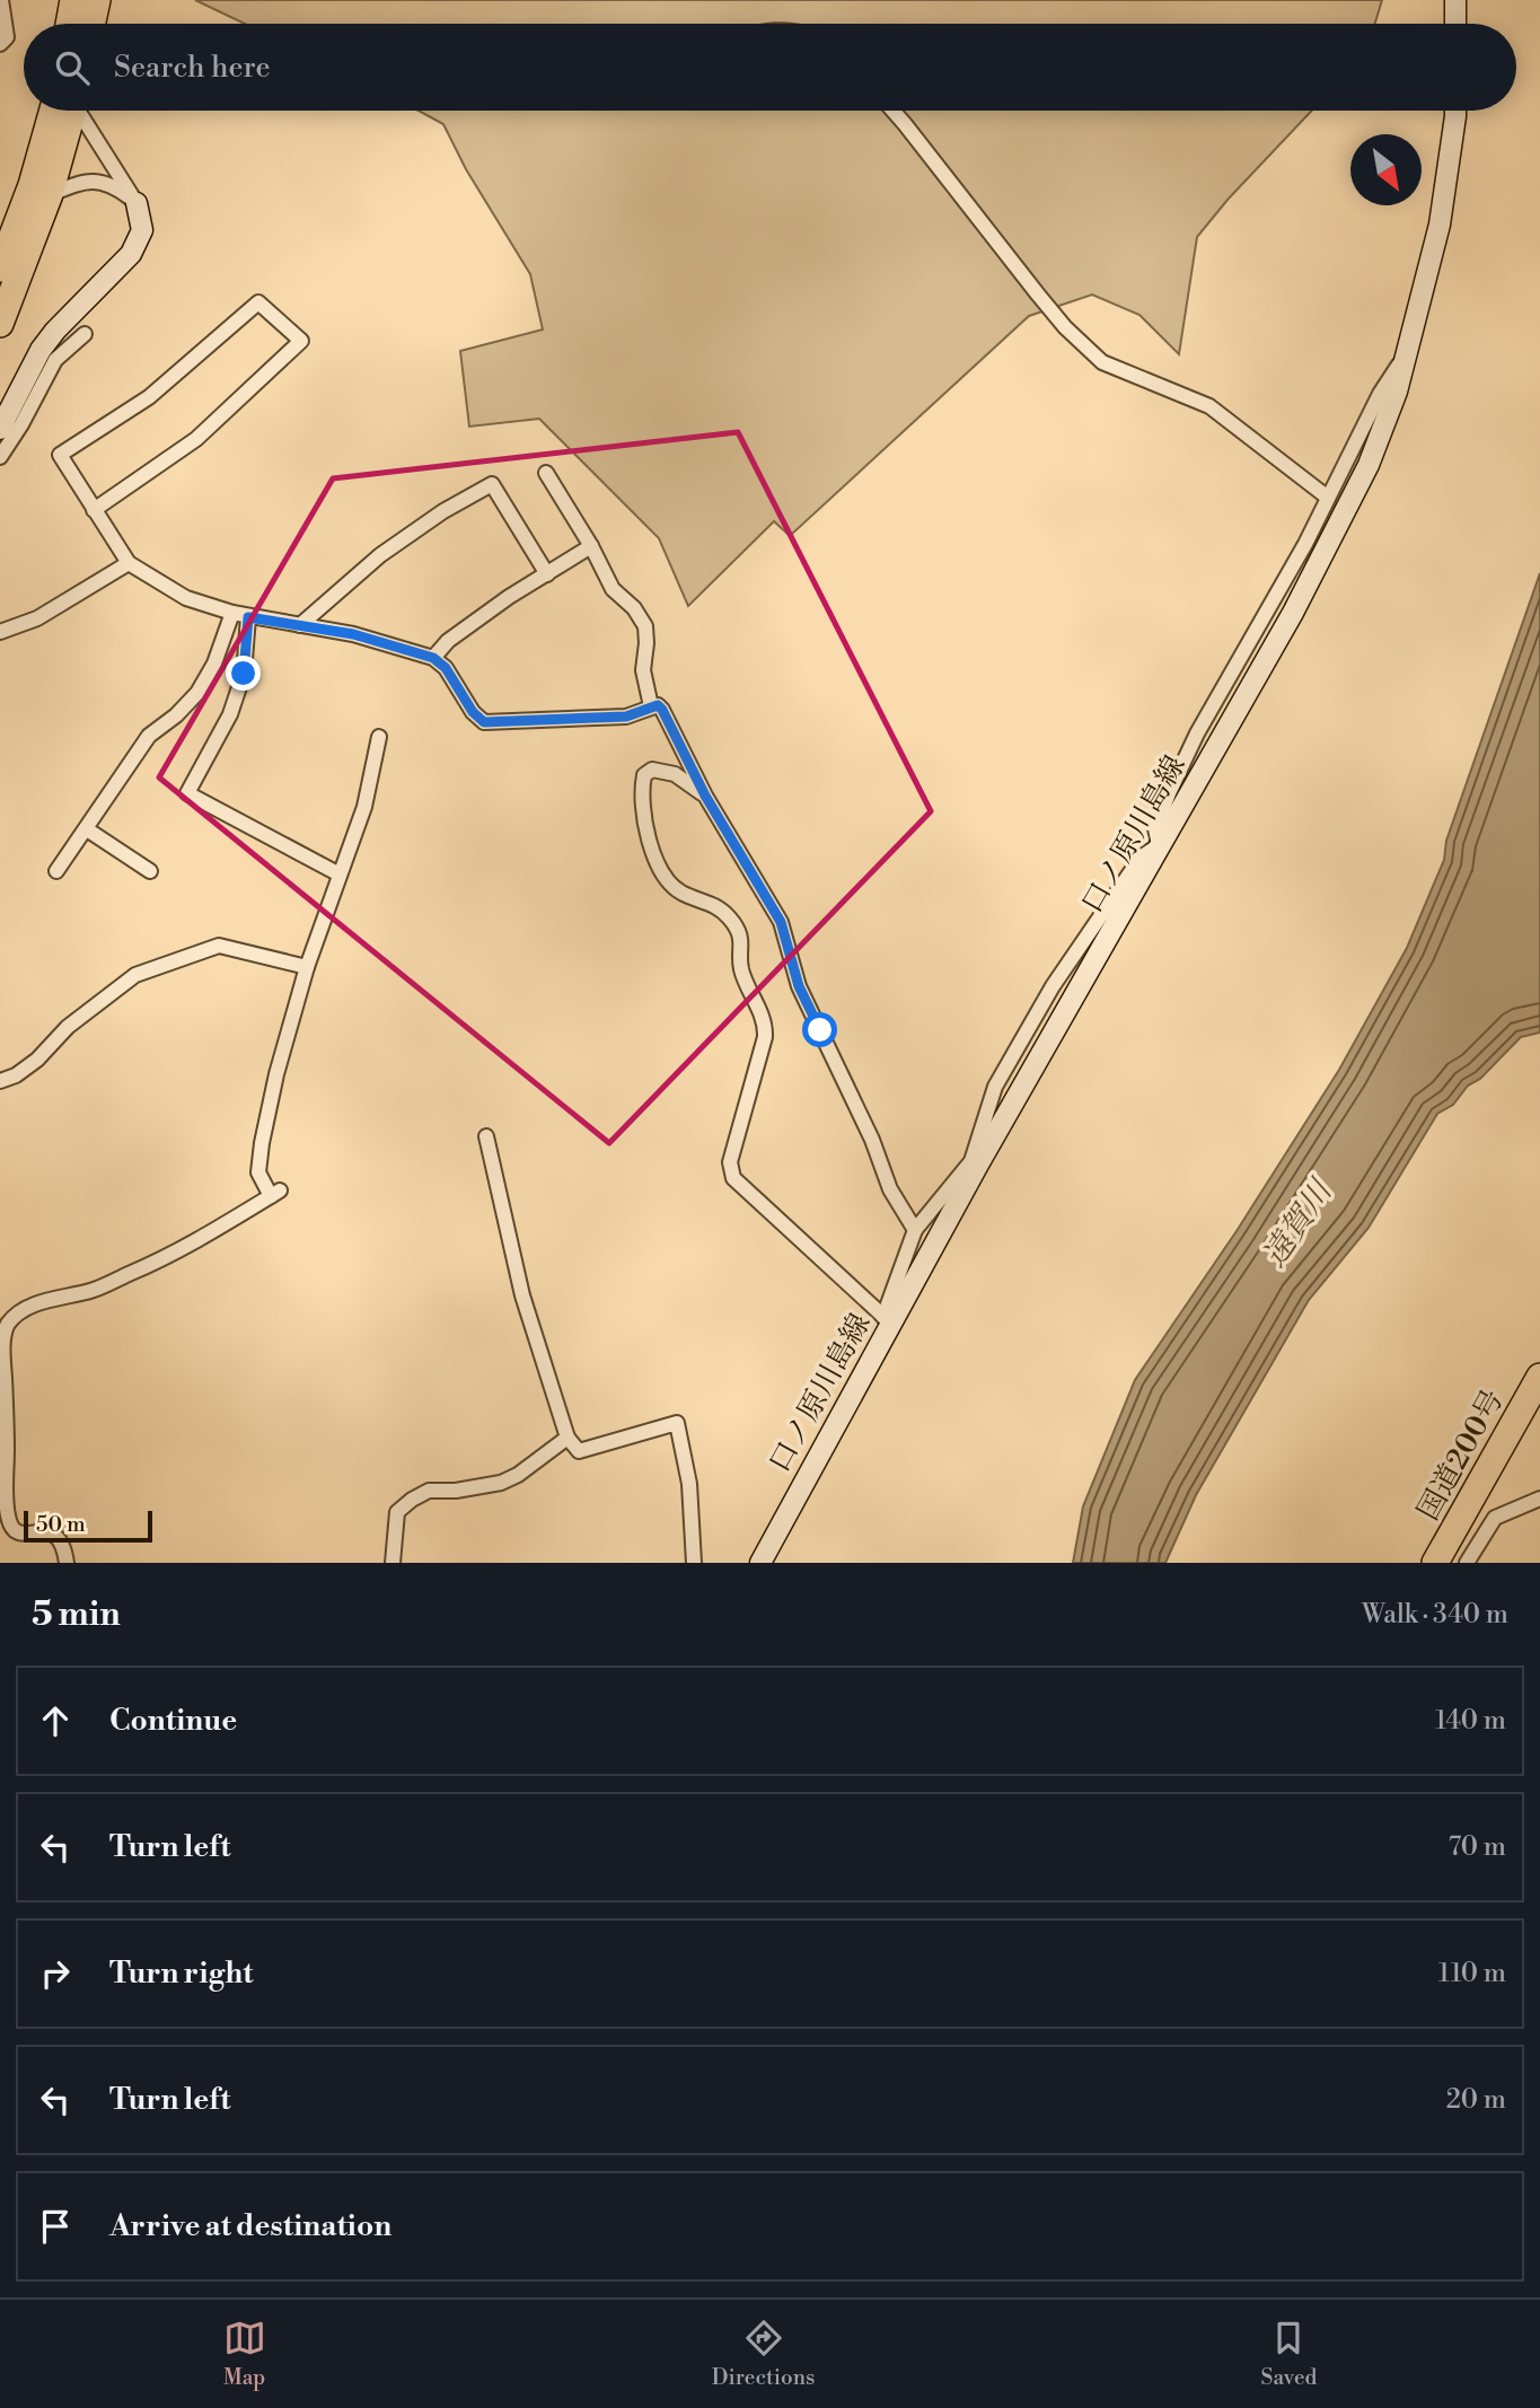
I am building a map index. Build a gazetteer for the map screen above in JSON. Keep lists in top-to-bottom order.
{
  "streets": {
    "highway": ["国道200号"],
    "main road": ["口ノ原川島線"]
  },
  "water": ["遠賀川"],
  "scale_bar": "50 m",
  "north": "bottom right",
  "page": {
    "search": "Search here",
    "scale": "50 m",
    "heading": ["5 min", "Walk · 340 m"],
    "list": [
      ["Continue", "140 m"],
      ["Turn left", "70 m"],
      ["Turn right", "110 m"],
      ["Turn left", "20 m"],
      "Arrive at destination"
    ],
    "nav": ["Map", "Directions", "Saved"]
  }
}
